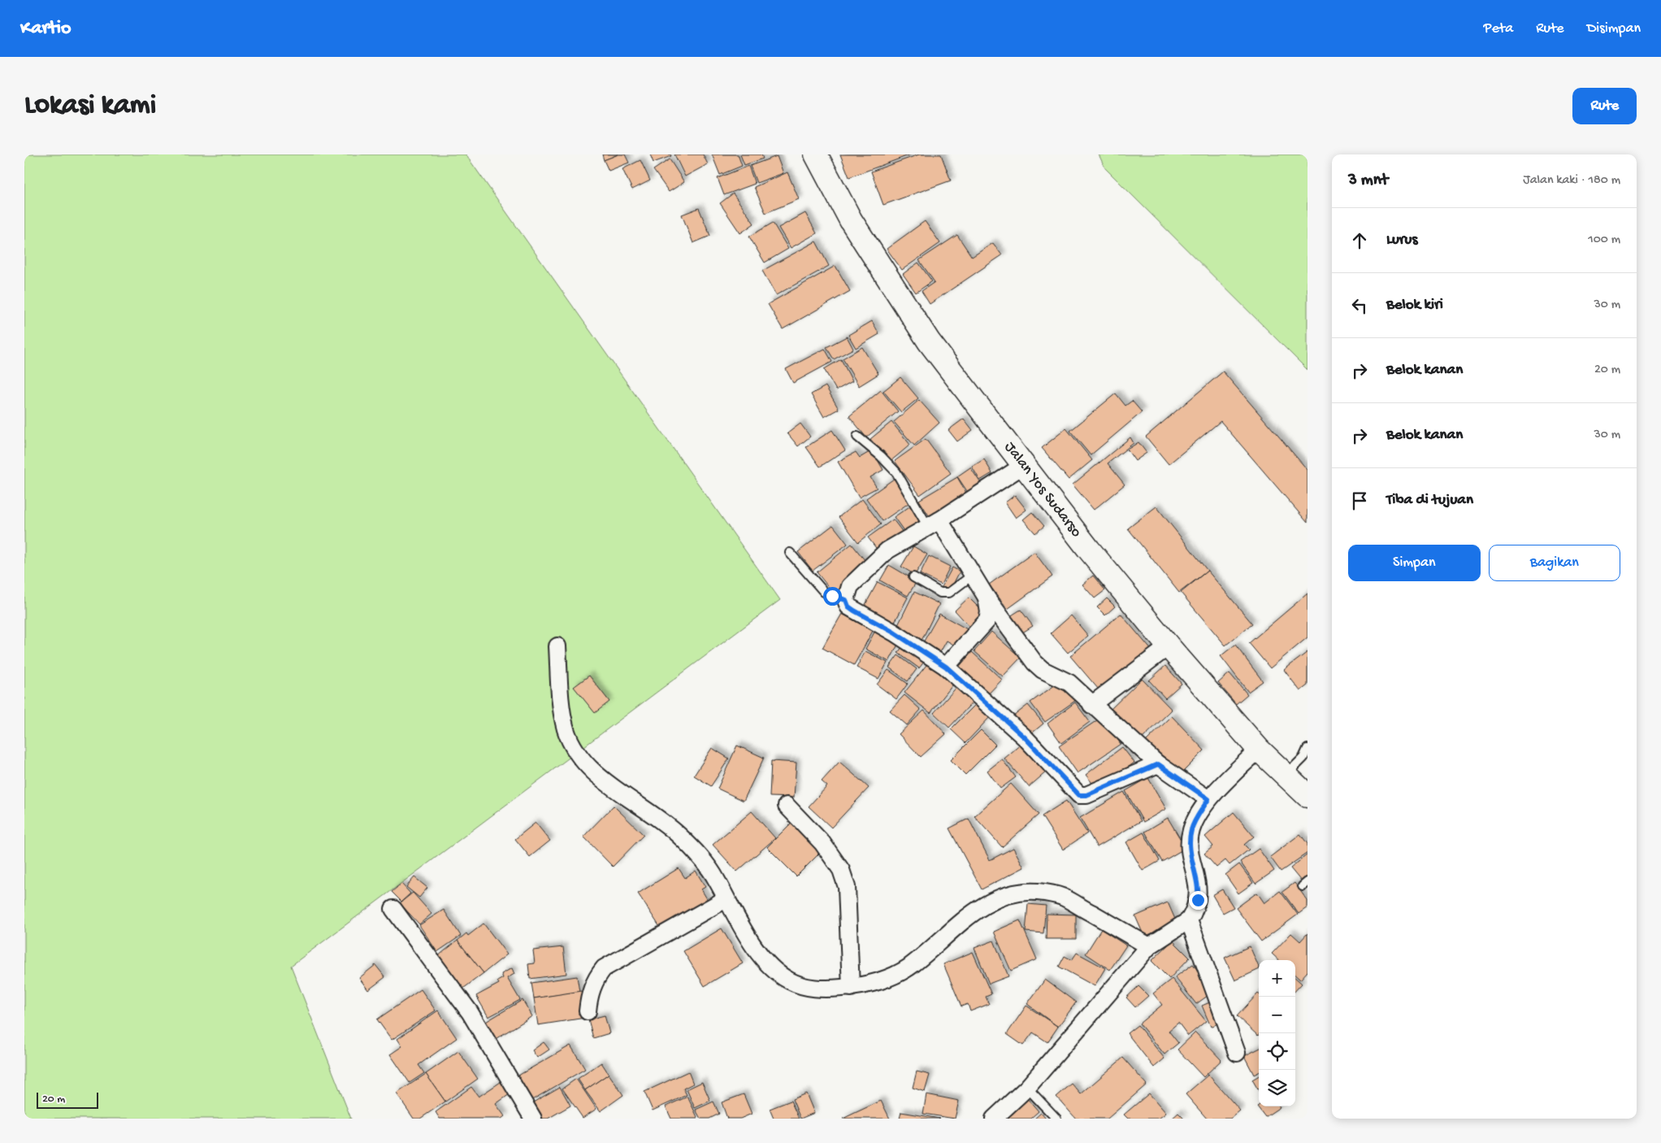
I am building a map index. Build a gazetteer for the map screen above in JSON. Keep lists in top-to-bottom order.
{
  "streets": {
    "highway": ["Jalan Yos Sudarso"]
  },
  "scale_bar": "20 m",
  "page": {
    "header": "Kartio",
    "nav": ["Peta", "Rute", "Disimpan"],
    "buttons": [
      "Rute",
      ["Simpan", "Bagikan"]
    ],
    "title": "Lokasi kami",
    "heading": ["3 mnt", "Jalan kaki · 180 m"],
    "list": [
      ["Lurus", "100 m"],
      ["Belok kiri", "30 m"],
      ["Belok kanan", "20 m"],
      ["Belok kanan", "30 m"],
      "Tiba di tujuan"
    ],
    "map_buttons": ["+", "−"],
    "scale": "20 m"
  }
}
